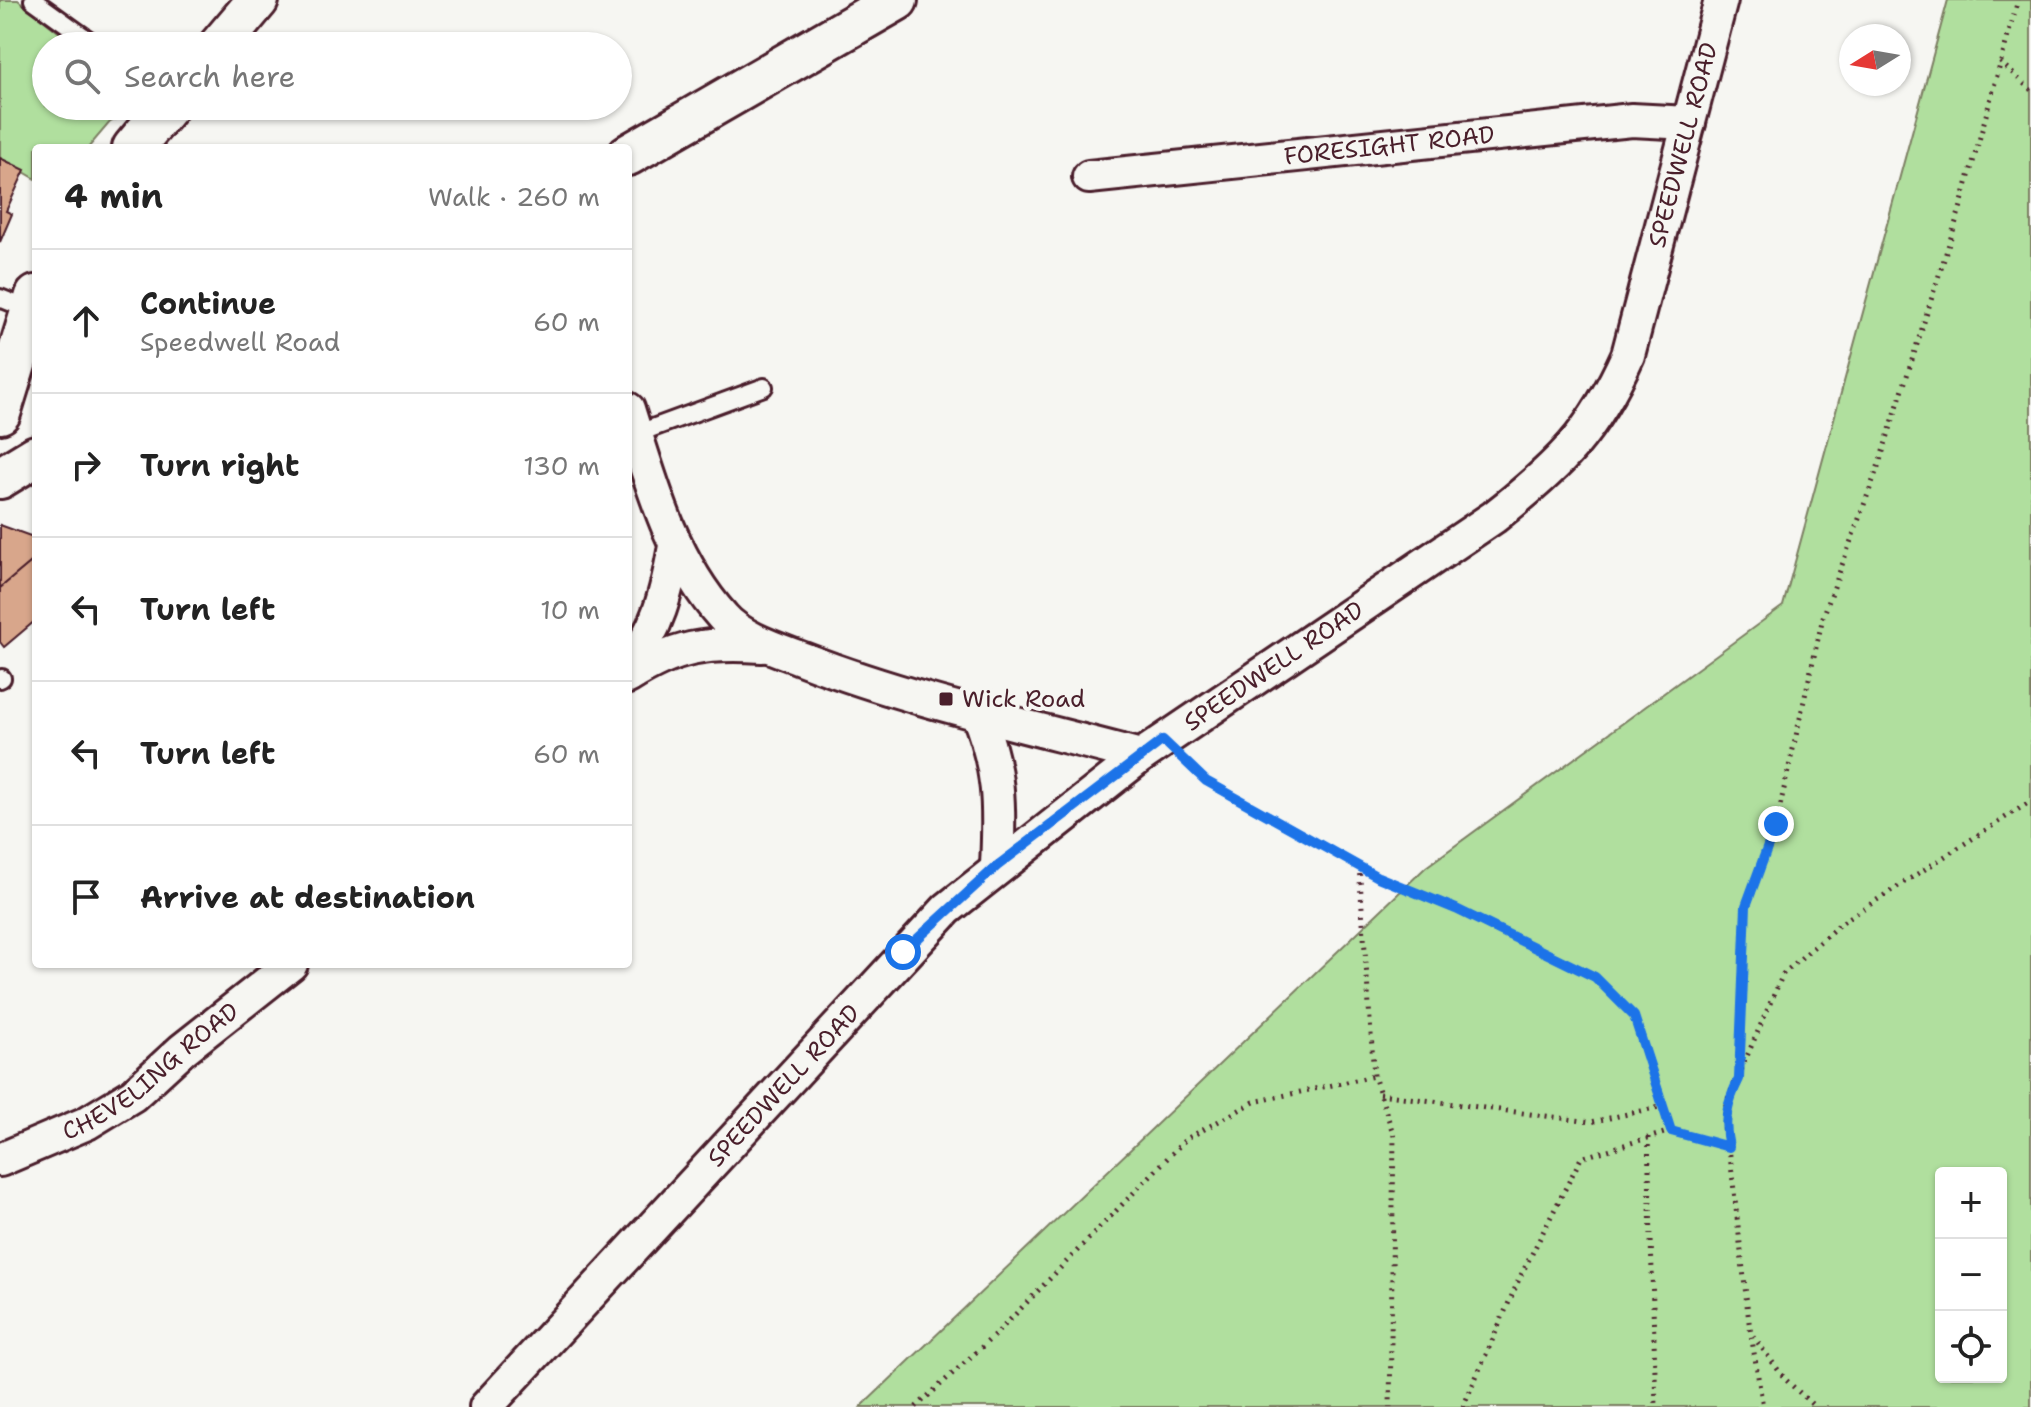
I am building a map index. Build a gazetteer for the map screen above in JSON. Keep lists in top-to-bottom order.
{
  "streets": {
    "street": ["FORESIGHT ROAD", "SPEEDWELL ROAD", "CHEVELING ROAD"]
  },
  "crossings": [
    ["FORESIGHT ROAD", "SPEEDWELL ROAD"]
  ],
  "places": {
    "transit": ["Wick Road"]
  },
  "north": "left",
  "page": {
    "search": "Search here",
    "heading": ["4 min", "Walk · 260 m"],
    "list": [
      ["Continue", "Speedwell Road", "60 m"],
      ["Turn right", "130 m"],
      ["Turn left", "10 m"],
      ["Turn left", "60 m"],
      "Arrive at destination"
    ],
    "map_buttons": ["+", "−"]
  }
}
